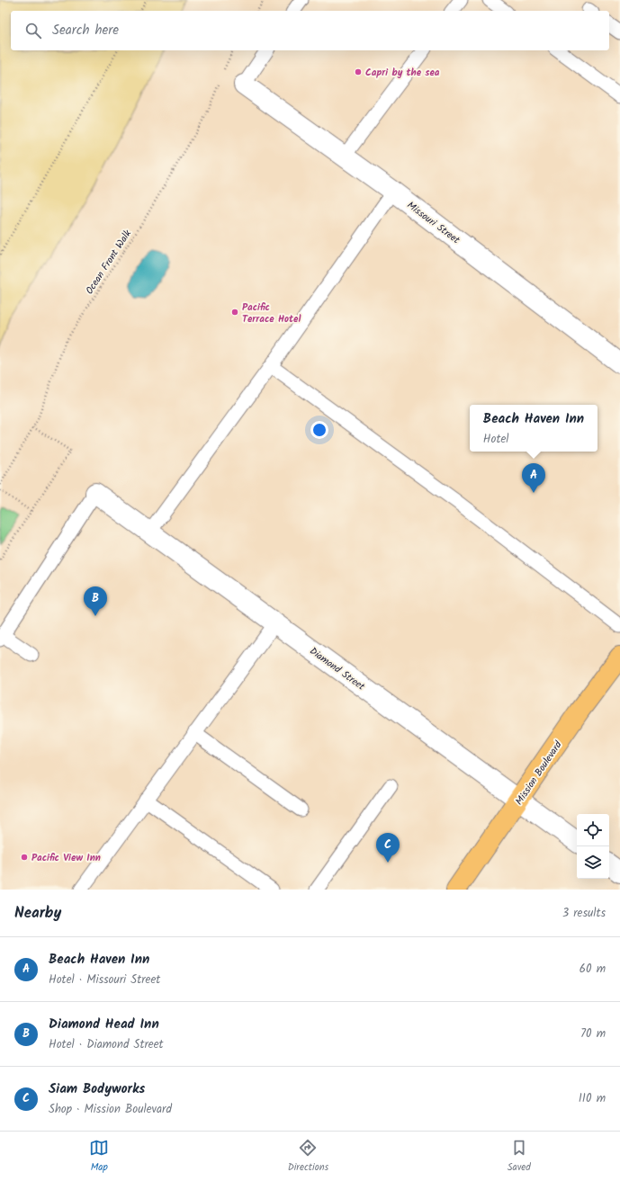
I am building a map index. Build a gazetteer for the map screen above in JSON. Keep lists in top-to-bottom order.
{
  "streets": {
    "main road": ["Mission Boulevard"],
    "street": ["Missouri Street", "Diamond Street"],
    "path": ["Ocean Front Walk"]
  },
  "crossings": [
    ["Diamond Street", "Mission Boulevard"]
  ],
  "places": ["Capri by the sea", "Pacific Terrace Hotel", "Pacific View Inn"],
  "page": {
    "search": "Search here",
    "popup": ["Beach Haven Inn", "Hotel"],
    "pins": ["A", "B", "C"],
    "heading": ["Nearby", "3 results"],
    "list": [
      {
        "mark": "A",
        "name": "Beach Haven Inn",
        "note": "Hotel · Missouri Street",
        "value": "60 m"
      },
      {
        "mark": "B",
        "name": "Diamond Head Inn",
        "note": "Hotel · Diamond Street",
        "value": "70 m"
      },
      {
        "mark": "C",
        "name": "Siam Bodyworks",
        "note": "Shop · Mission Boulevard",
        "value": "110 m"
      }
    ],
    "nav": ["Map", "Directions", "Saved"]
  }
}
